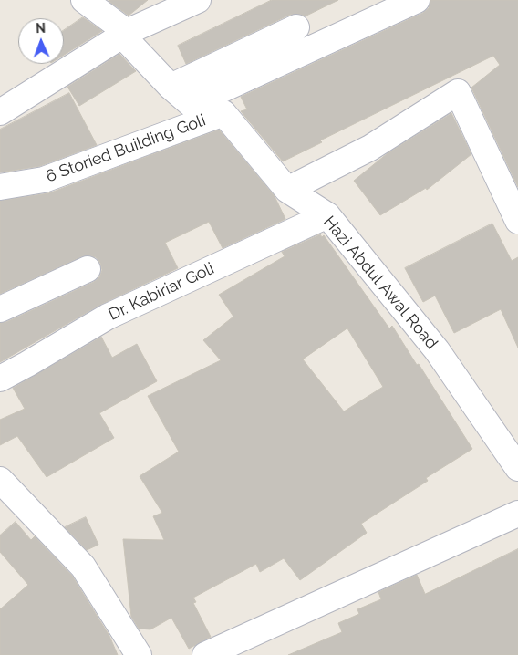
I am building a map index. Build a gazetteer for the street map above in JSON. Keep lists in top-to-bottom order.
{
  "streets": {
    "street": ["6 Storied Building Goli", "Hazi Abdul Awal Road", "Dr. Kabiriar Goli"]
  },
  "crossings": [
    ["6 Storied Building Goli", "Hazi Abdul Awal Road"],
    ["Hazi Abdul Awal Road", "Dr. Kabiriar Goli"]
  ],
  "north": "top"
}
